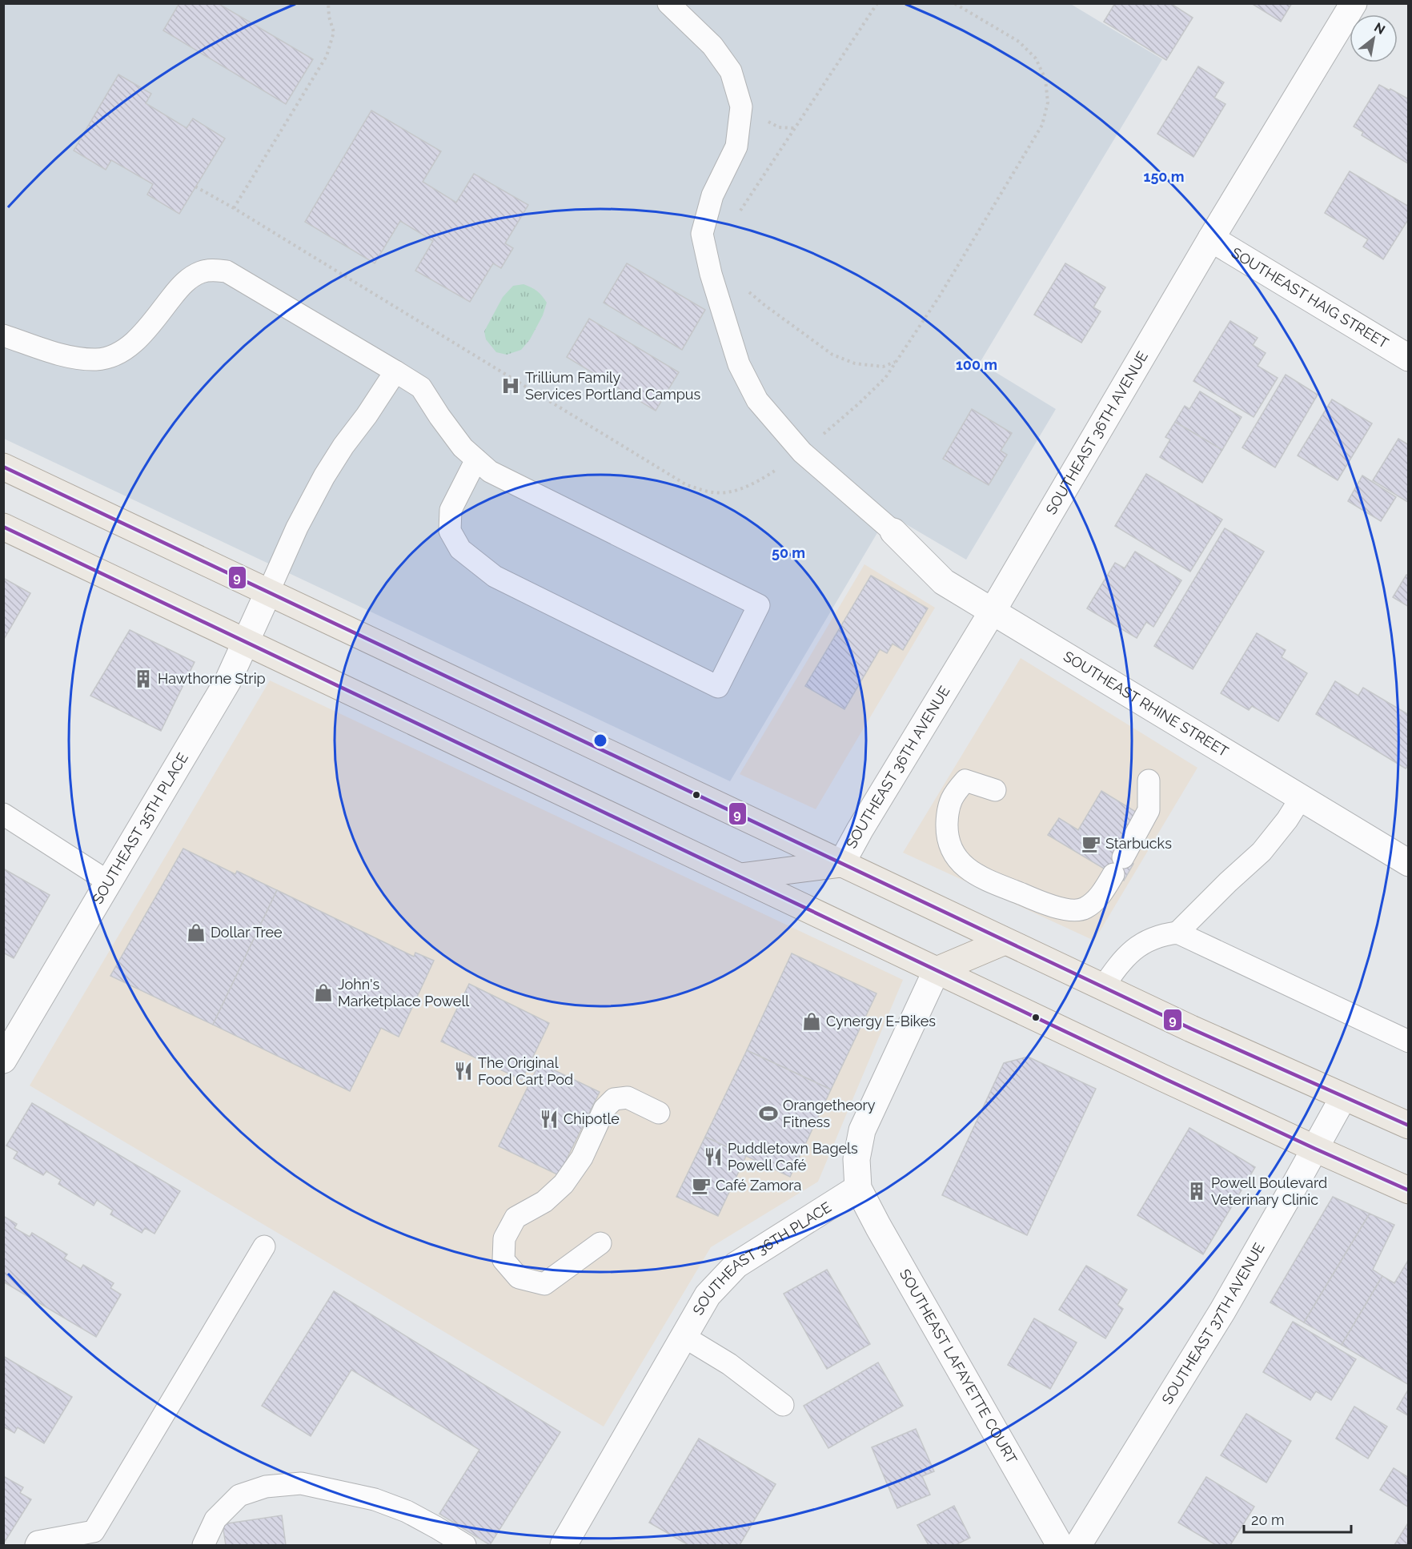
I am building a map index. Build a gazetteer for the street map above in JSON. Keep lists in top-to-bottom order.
{
  "streets": {
    "street": [
      "SOUTHEAST HAIG STREET",
      "SOUTHEAST 36TH AVENUE",
      "SOUTHEAST RHINE STREET",
      "SOUTHEAST 35TH PLACE",
      "SOUTHEAST 36TH PLACE",
      "SOUTHEAST 37TH AVENUE",
      "SOUTHEAST LAFAYETTE COURT"
    ]
  },
  "crossings": [
    ["SOUTHEAST HAIG STREET", "SOUTHEAST 36TH AVENUE"],
    ["SOUTHEAST 36TH AVENUE", "SOUTHEAST RHINE STREET"],
    ["SOUTHEAST 36TH PLACE", "SOUTHEAST LAFAYETTE COURT"]
  ],
  "places": {
    "hospital": ["Trillium Family Services Portland Campus"],
    "building": ["Hawthorne Strip", "Powell Boulevard Veterinary Clinic"],
    "cafe": ["Starbucks", "Café Zamora"],
    "shop": ["Dollar Tree", "John's Marketplace Powell", "Cynergy E-Bikes"],
    "restaurant": ["The Original Food Cart Pod", "Chipotle", "Puddletown Bagels Powell Café"],
    "sports": ["Orangetheory Fitness"]
  },
  "lines": ["transit line 9"],
  "scale_bar": "20 m",
  "north": "top right",
  "rings": ["150 m", "100 m", "50 m"]
}
